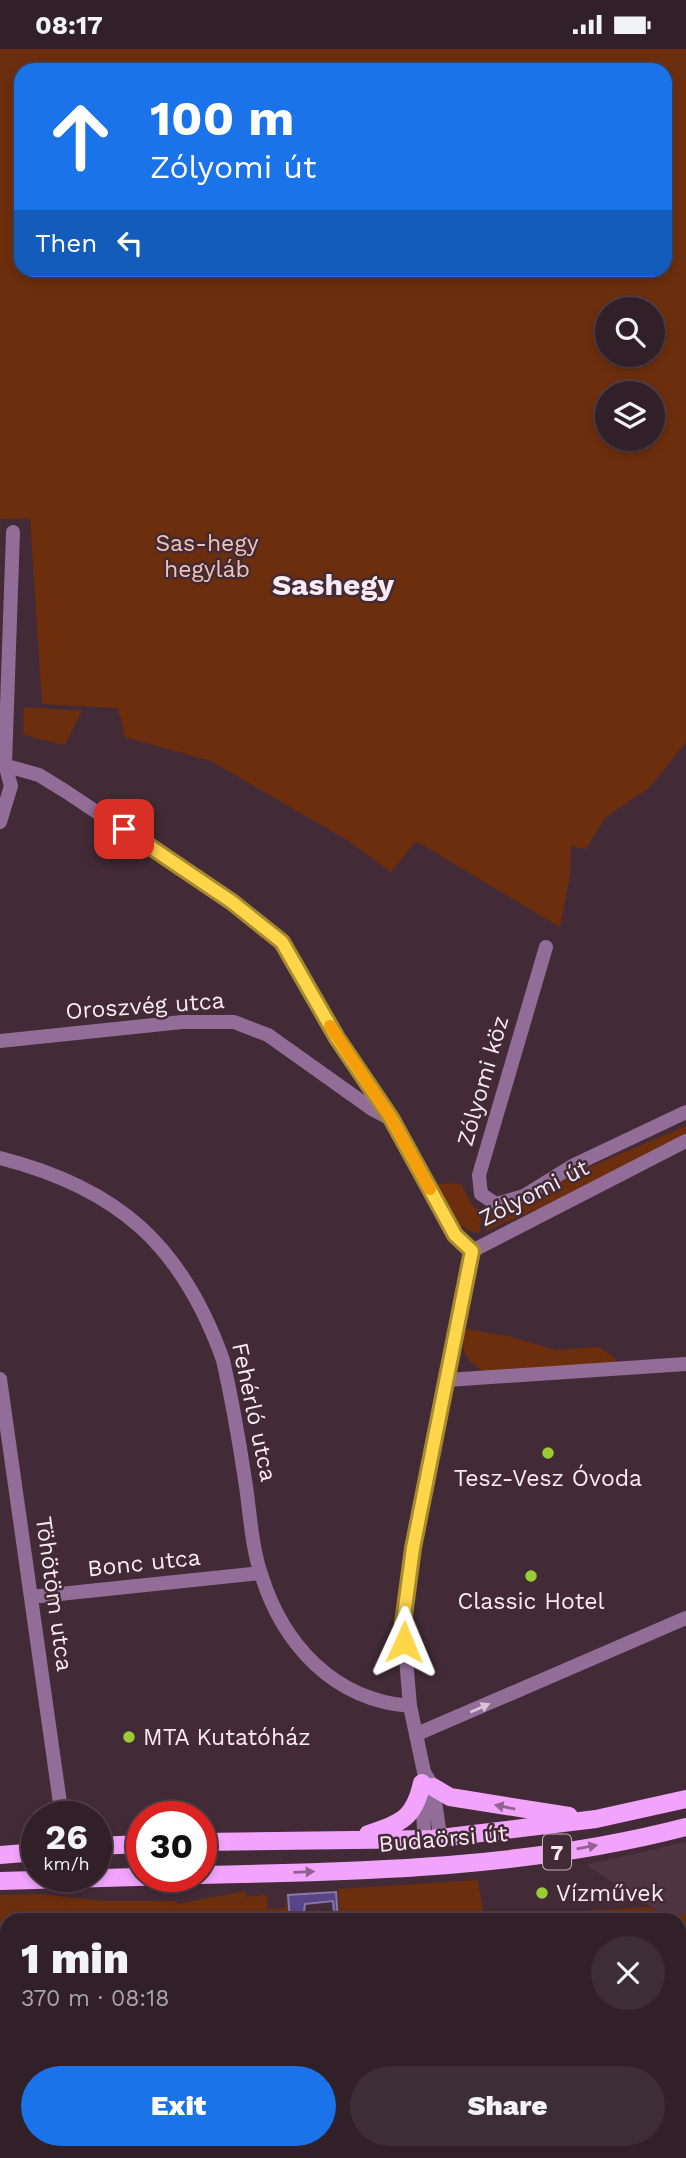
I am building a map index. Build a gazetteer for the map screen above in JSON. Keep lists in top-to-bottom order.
{
  "streets": {
    "main road": ["Budaörsi út", "7"],
    "street": [
      "Oroszvég utca",
      "Zólyomi köz",
      "Zólyomi út",
      "Fehérló utca",
      "Bonc utca",
      "Töhötöm utca"
    ]
  },
  "crossings": [
    ["Zólyomi köz", "Zólyomi út"],
    ["Fehérló utca", "Bonc utca"],
    ["Bonc utca", "Töhötöm utca"]
  ],
  "districts": ["Sashegy"],
  "parks": ["Sas-hegy hegyláb"],
  "places": [
    "Tesz-Vesz Óvoda",
    "Classic Hotel",
    "MTA Kutatóház",
    "Vízművek"
  ],
  "page": {
    "status": "08:17",
    "turn": ["100 m", "Zólyomi út"],
    "then": "Then",
    "speed": "26 km/h",
    "limit": "30",
    "heading": ["1 min", "370 m · 08:18"],
    "buttons": ["Exit", "Share"]
  }
}
